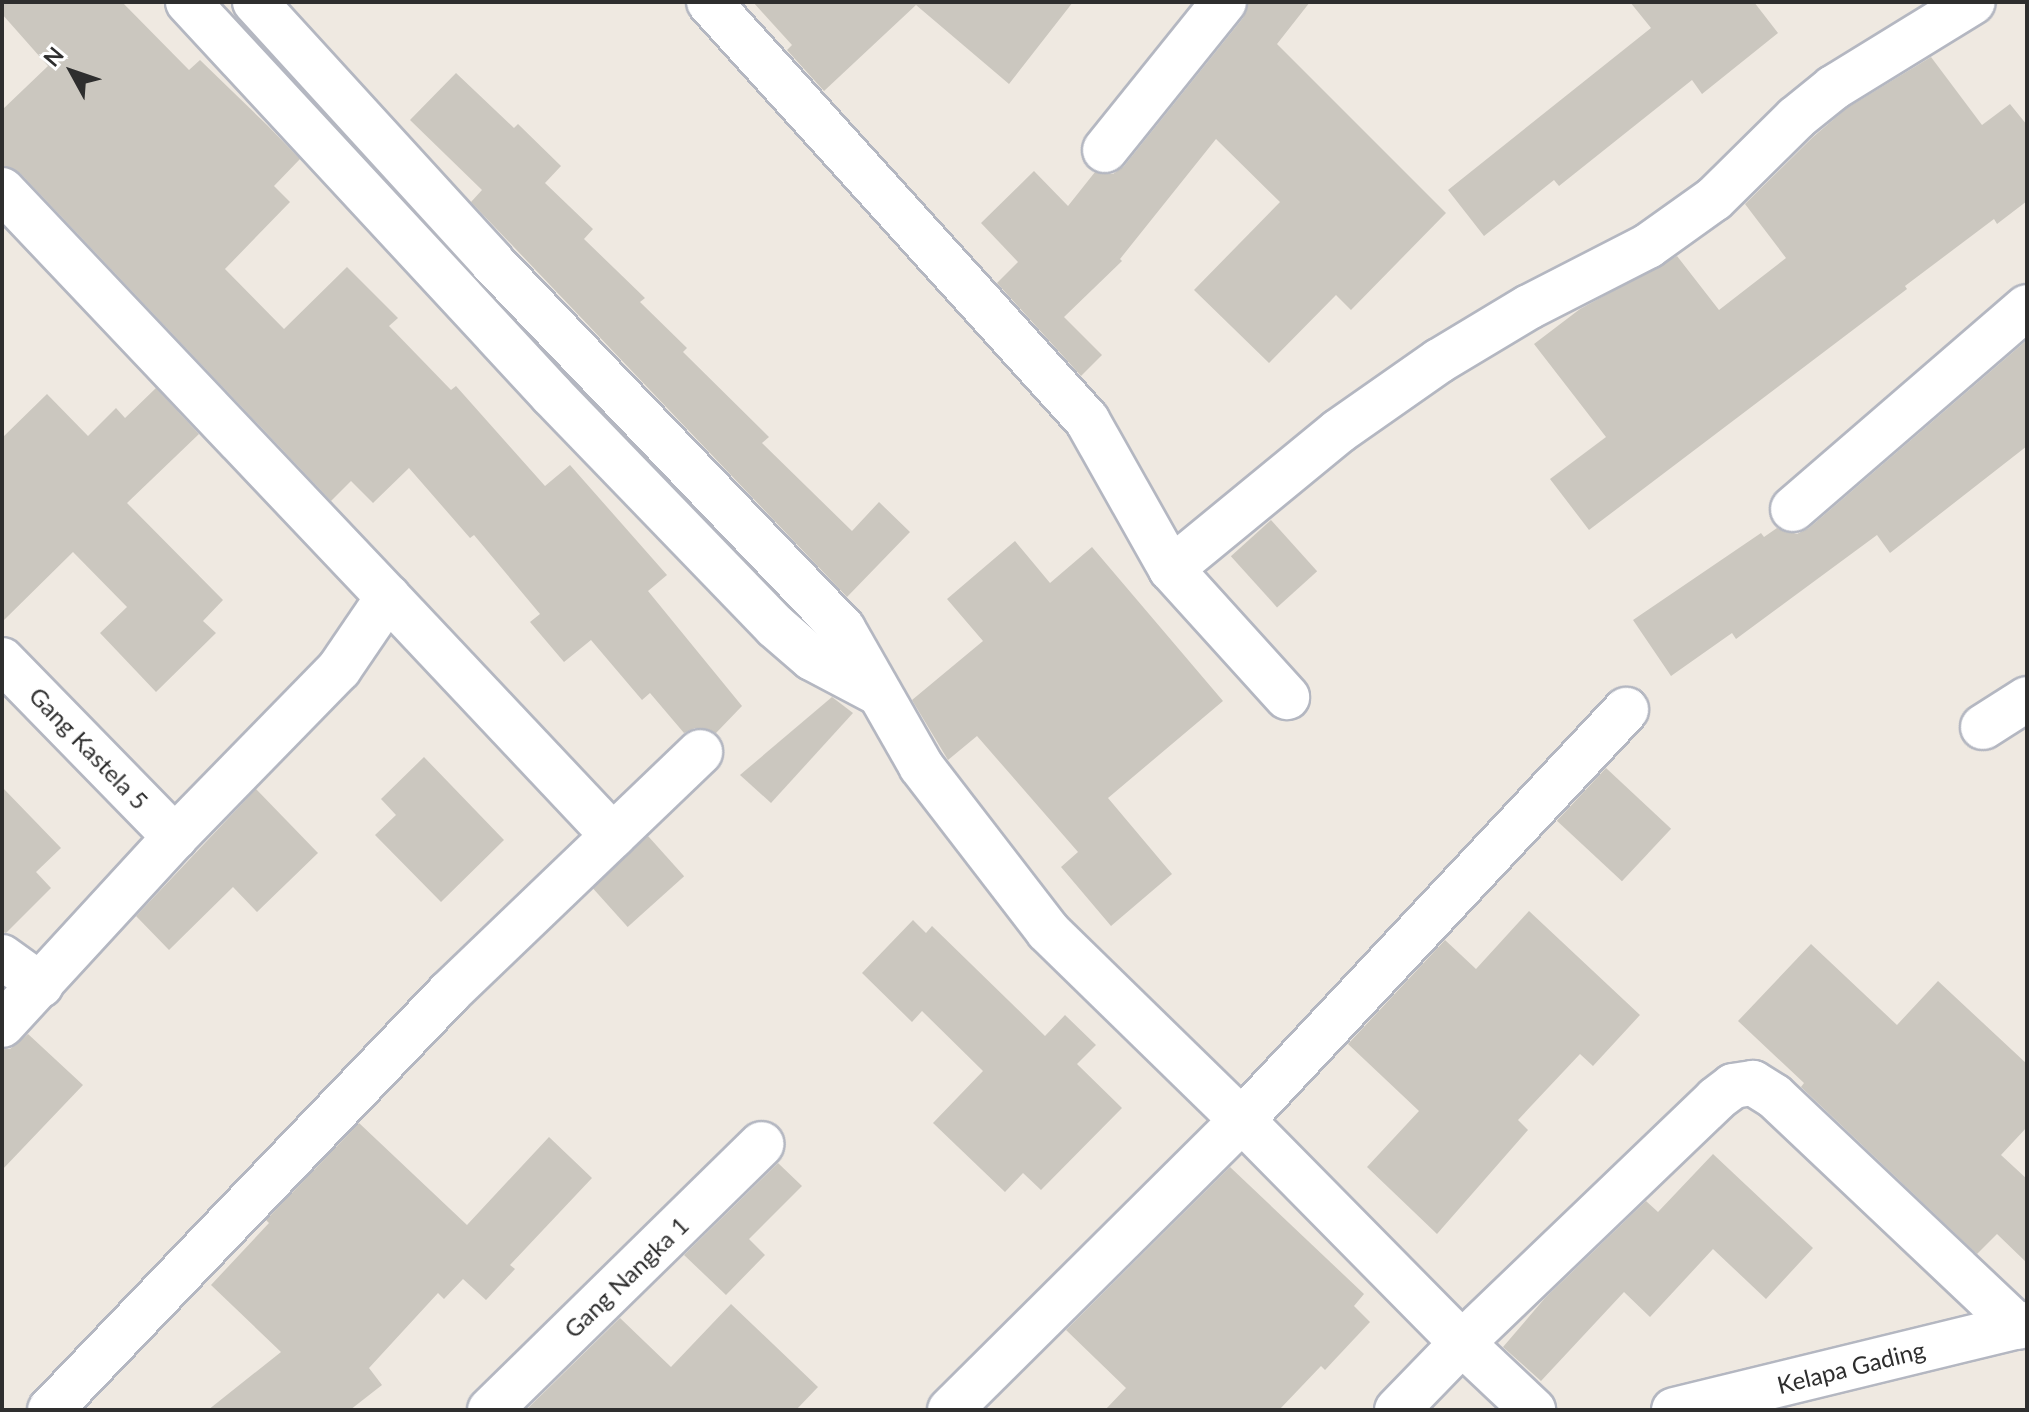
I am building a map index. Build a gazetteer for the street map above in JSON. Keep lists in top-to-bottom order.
{
  "streets": {
    "street": ["Gang Kastela 5", "Gang Nangka 1", "Kelapa Gading"]
  },
  "north": "top left"
}
